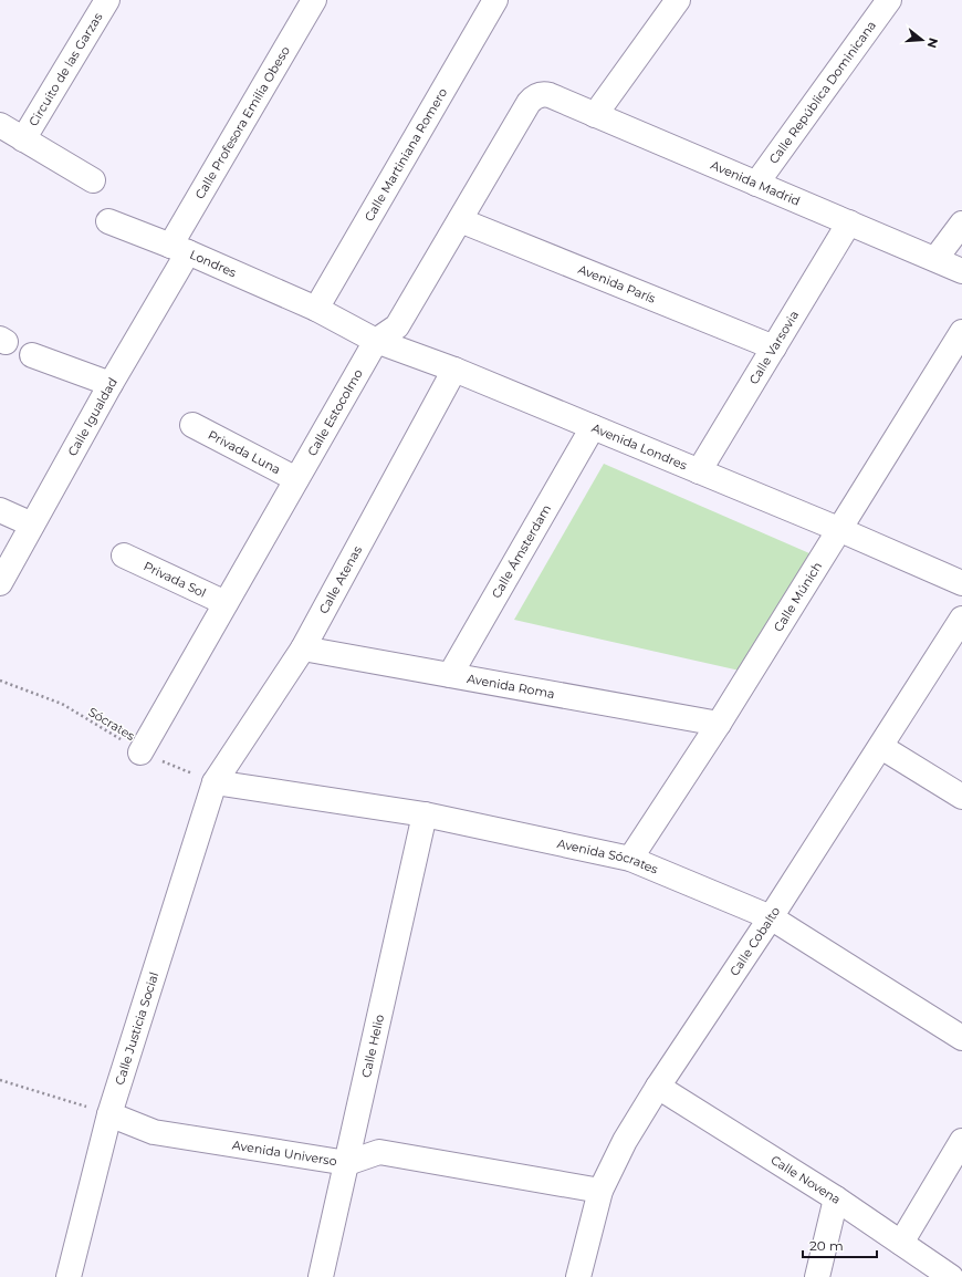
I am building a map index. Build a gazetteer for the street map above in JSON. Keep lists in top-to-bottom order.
{
  "streets": {
    "street": [
      "Circuito de las Garzas",
      "Calle República Dominicana",
      "Calle Profesora Emilia Obeso",
      "Calle Martiniana Romero",
      "Avenida Madrid",
      "Londres",
      "Avenida París",
      "Calle Varsovia",
      "Calle Estocolmo",
      "Calle Igualdad",
      "Avenida Londres",
      "Privada Luna",
      "Calle Ámsterdam",
      "Privada Sol",
      "Calle Atenas",
      "Calle Múnich",
      "Avenida Roma",
      "Avenida Sócrates",
      "Calle Cobalto",
      "Calle Justicia Social",
      "Calle Helio",
      "Avenida Universo",
      "Calle Novena"
    ],
    "path": ["Sócrates"]
  },
  "crossings": [
    ["Calle República Dominicana", "Avenida Madrid"],
    ["Calle Profesora Emilia Obeso", "Londres"],
    ["Calle Profesora Emilia Obeso", "Calle Igualdad"],
    ["Calle Martiniana Romero", "Londres"],
    ["Calle Martiniana Romero", "Avenida Londres"],
    ["Avenida Madrid", "Calle Varsovia"],
    ["Avenida Madrid", "Calle Estocolmo"],
    ["Londres", "Calle Igualdad"],
    ["Londres", "Avenida Londres"],
    ["Avenida París", "Calle Varsovia"],
    ["Avenida París", "Calle Estocolmo"],
    ["Calle Varsovia", "Avenida Londres"],
    ["Calle Estocolmo", "Avenida Londres"],
    ["Calle Estocolmo", "Privada Luna"],
    ["Calle Estocolmo", "Privada Sol"],
    ["Calle Estocolmo", "Sócrates"],
    ["Avenida Londres", "Calle Ámsterdam"],
    ["Avenida Londres", "Calle Atenas"],
    ["Avenida Londres", "Calle Múnich"],
    ["Calle Ámsterdam", "Avenida Roma"],
    ["Calle Atenas", "Avenida Roma"],
    ["Calle Atenas", "Sócrates"],
    ["Calle Atenas", "Avenida Sócrates"],
    ["Calle Atenas", "Calle Justicia Social"],
    ["Calle Múnich", "Avenida Roma"],
    ["Calle Múnich", "Avenida Sócrates"],
    ["Sócrates", "Avenida Sócrates"],
    ["Sócrates", "Calle Justicia Social"],
    ["Avenida Sócrates", "Calle Cobalto"],
    ["Avenida Sócrates", "Calle Justicia Social"],
    ["Avenida Sócrates", "Calle Helio"],
    ["Calle Cobalto", "Avenida Universo"],
    ["Calle Cobalto", "Calle Novena"],
    ["Calle Justicia Social", "Avenida Universo"],
    ["Calle Helio", "Avenida Universo"]
  ],
  "scale_bar": "20 m",
  "north": "right"
}
